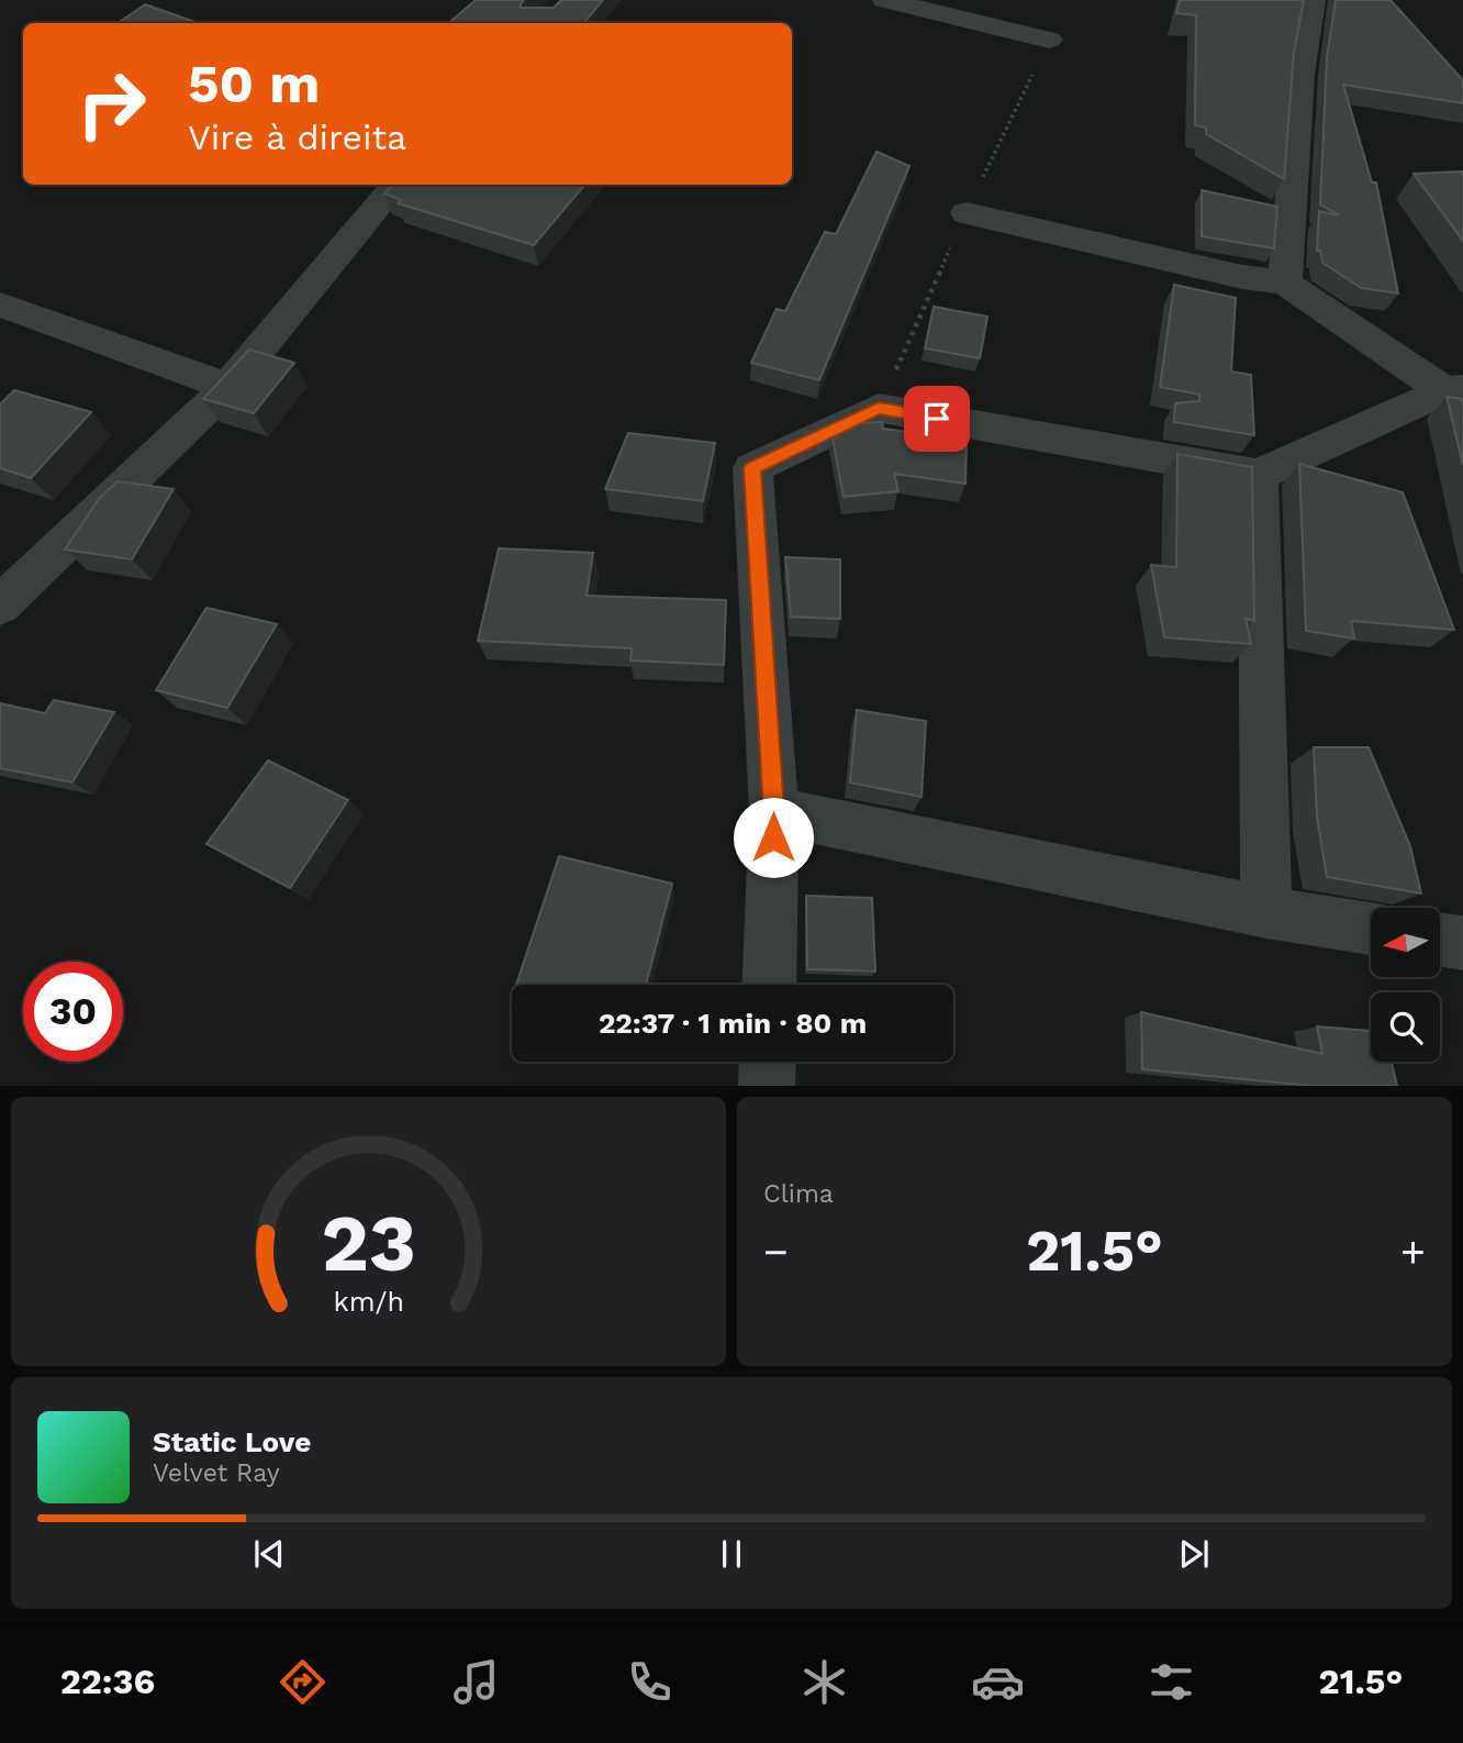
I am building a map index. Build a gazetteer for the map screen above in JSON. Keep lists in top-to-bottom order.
{
  "north": "left",
  "page": {
    "turn": ["50 m", "Vire à direita"],
    "limit": "30",
    "trip": "22:37 · 1 min · 80 m",
    "tile": "Clima",
    "heat": ["−", "21.5°", "+"],
    "song": ["Static Love", "Velvet Ray"],
    "tabs": ["22:36", "21.5°"],
    "gauge": ["23", "km/h"]
  }
}
